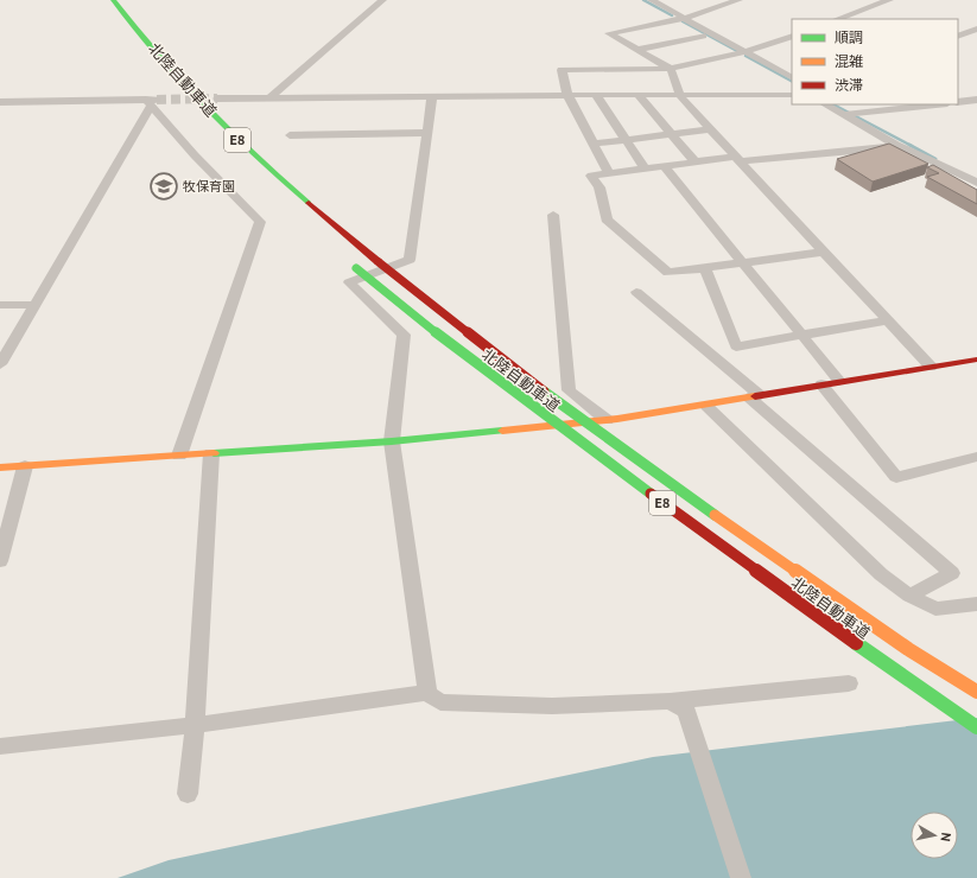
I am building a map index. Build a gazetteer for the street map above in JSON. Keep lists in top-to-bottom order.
{
  "streets": {
    "main road": ["北陸自動車道", "E8"]
  },
  "places": {
    "school or university": ["牧保育園"]
  },
  "legend": ["順調", "混雑", "渋滞"],
  "north": "right"
}
